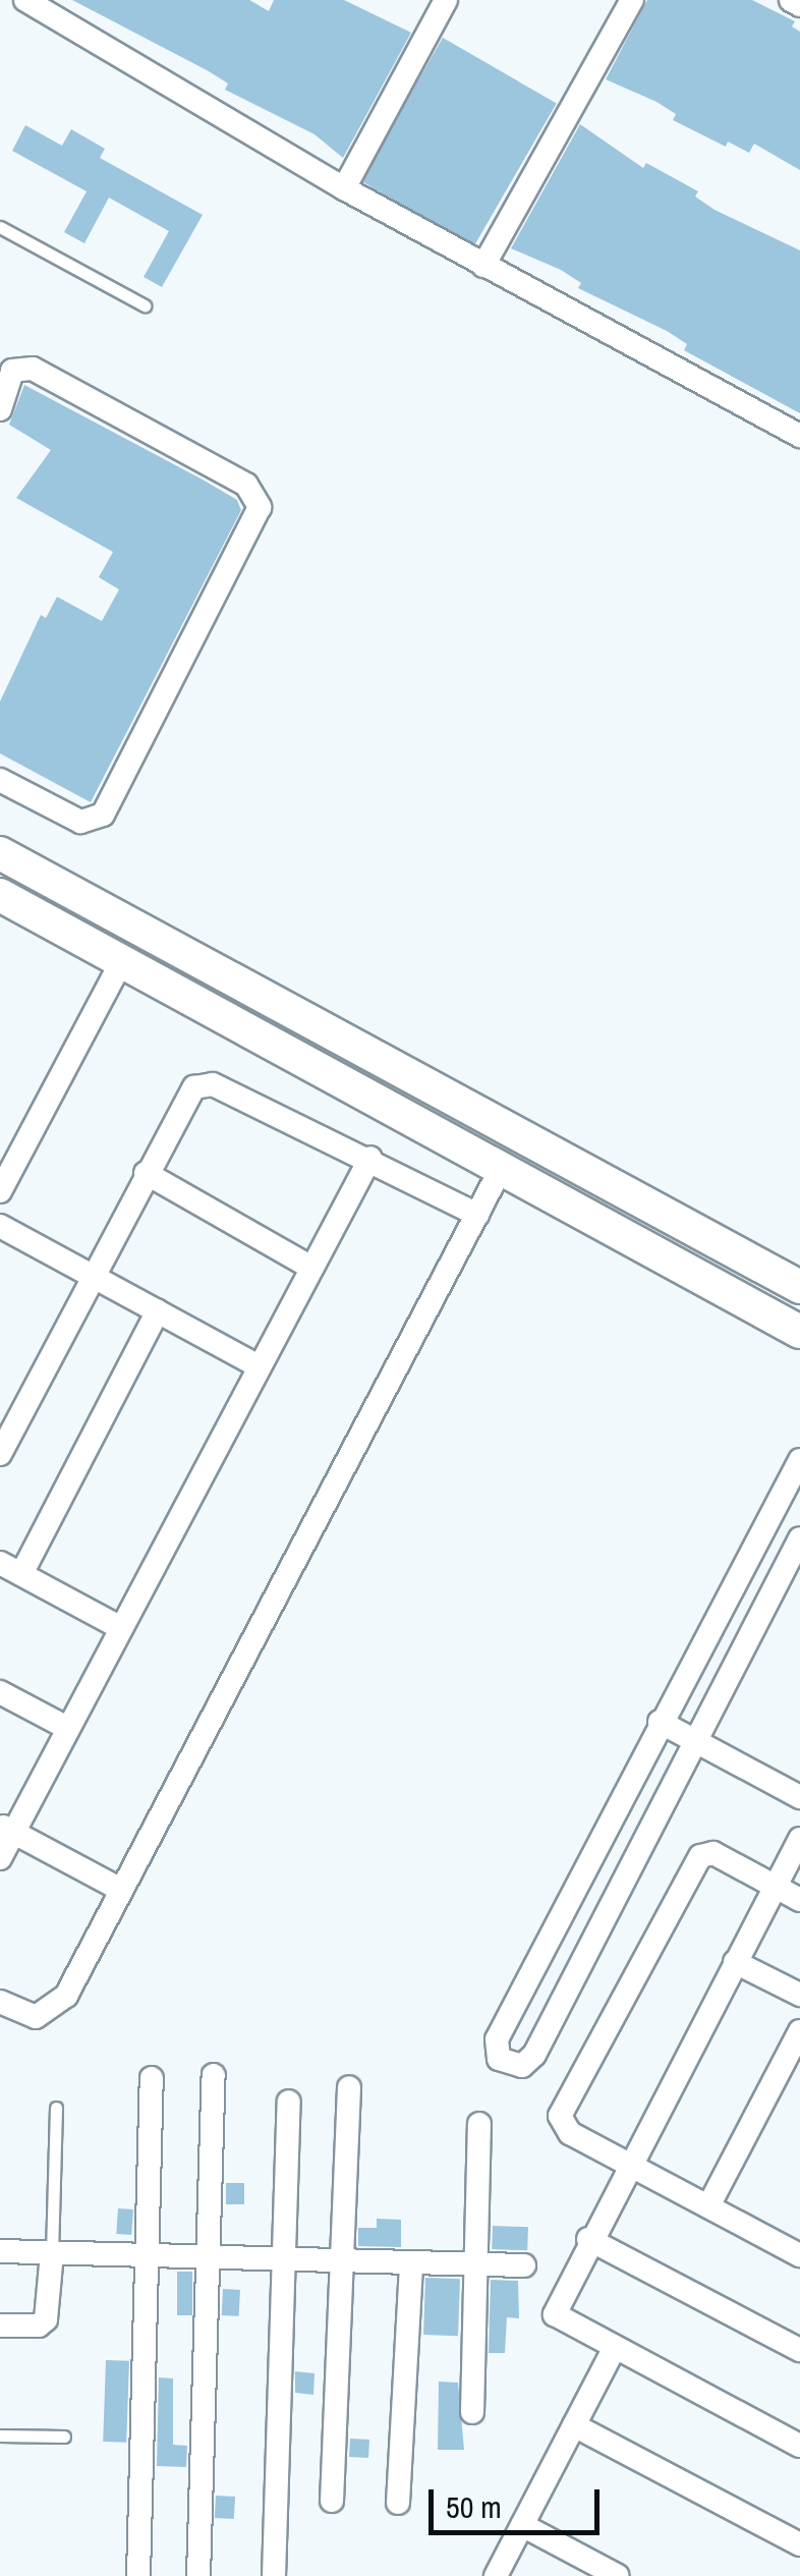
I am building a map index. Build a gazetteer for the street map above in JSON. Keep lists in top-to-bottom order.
{
  "scale_bar": "50 m"
}
